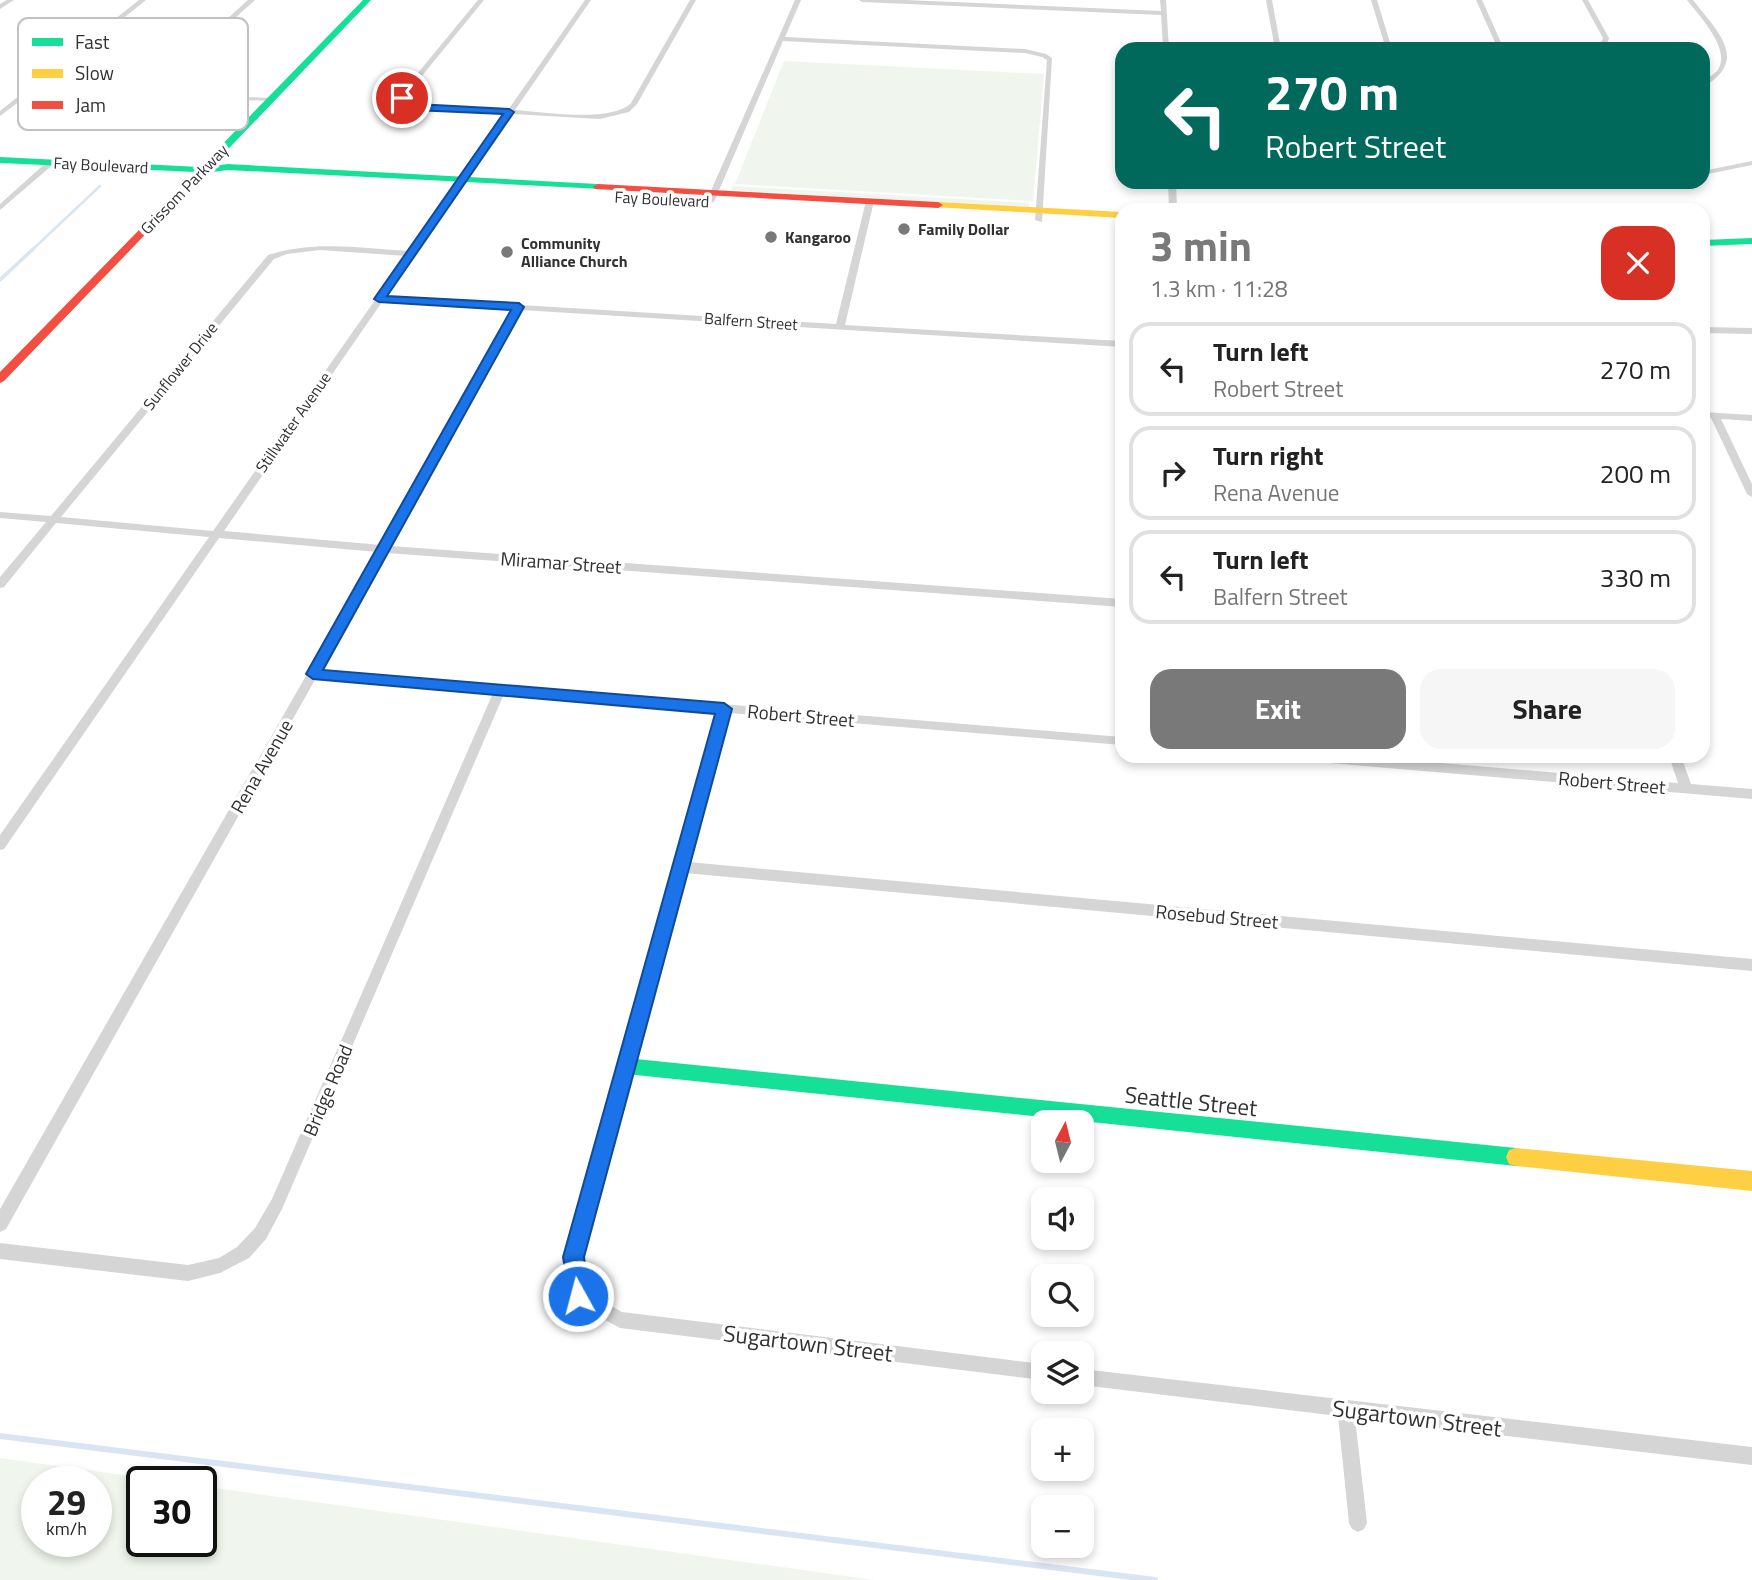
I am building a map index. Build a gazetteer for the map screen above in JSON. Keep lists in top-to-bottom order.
{
  "streets": {
    "main road": ["Fay Boulevard", "Grissom Parkway", "Seattle Street"],
    "street": [
      "Balfern Street",
      "Sunflower Drive",
      "Stillwater Avenue",
      "Miramar Street",
      "Robert Street",
      "Rena Avenue",
      "Rosebud Street",
      "Bridge Road",
      "Sugartown Street"
    ]
  },
  "crossings": [
    ["Fay Boulevard", "Grissom Parkway"],
    ["Fay Boulevard", "Stillwater Avenue"],
    ["Balfern Street", "Stillwater Avenue"],
    ["Balfern Street", "Rena Avenue"],
    ["Sunflower Drive", "Stillwater Avenue"],
    ["Sunflower Drive", "Miramar Street"],
    ["Stillwater Avenue", "Miramar Street"],
    ["Miramar Street", "Rena Avenue"],
    ["Robert Street", "Rena Avenue"],
    ["Robert Street", "Bridge Road"],
    ["Seattle Street", "Sugartown Street"]
  ],
  "places": ["Family Dollar", "Kangaroo", "Community Alliance Church"],
  "legend": ["Fast", "Slow", "Jam"],
  "north": "top",
  "page": {
    "turn": ["270 m", "Robert Street"],
    "heading": ["3 min", "1.3 km · 11:28"],
    "list": [
      {
        "name": "Turn left",
        "note": "Robert Street",
        "value": "270 m"
      },
      {
        "name": "Turn right",
        "note": "Rena Avenue",
        "value": "200 m"
      },
      {
        "name": "Turn left",
        "note": "Balfern Street",
        "value": "330 m"
      }
    ],
    "buttons": ["Exit", "Share"],
    "map_buttons": ["+", "−"],
    "speed": "29 km/h",
    "limit": "30"
  }
}
